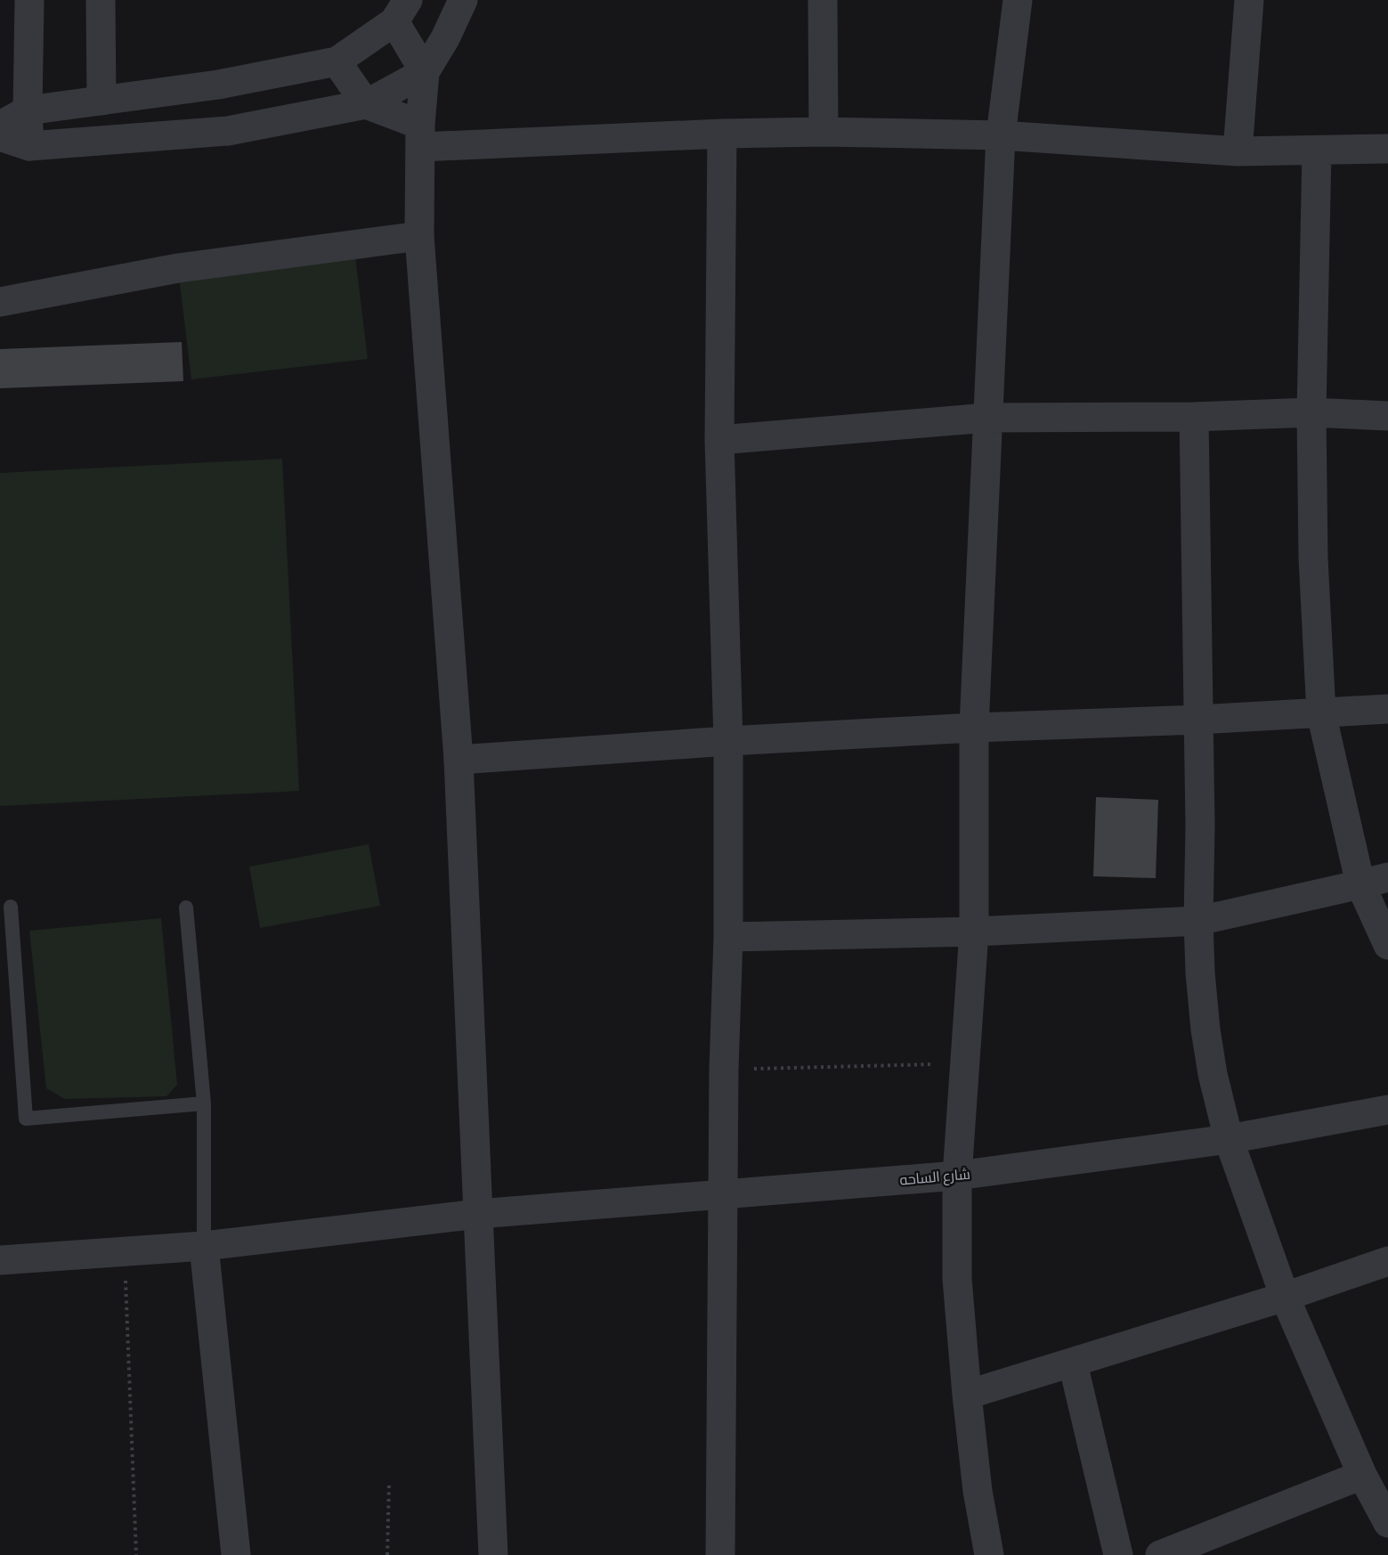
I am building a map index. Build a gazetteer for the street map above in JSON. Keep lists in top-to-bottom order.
{
  "streets": {
    "street": ["شارع الساحه"]
  }
}
